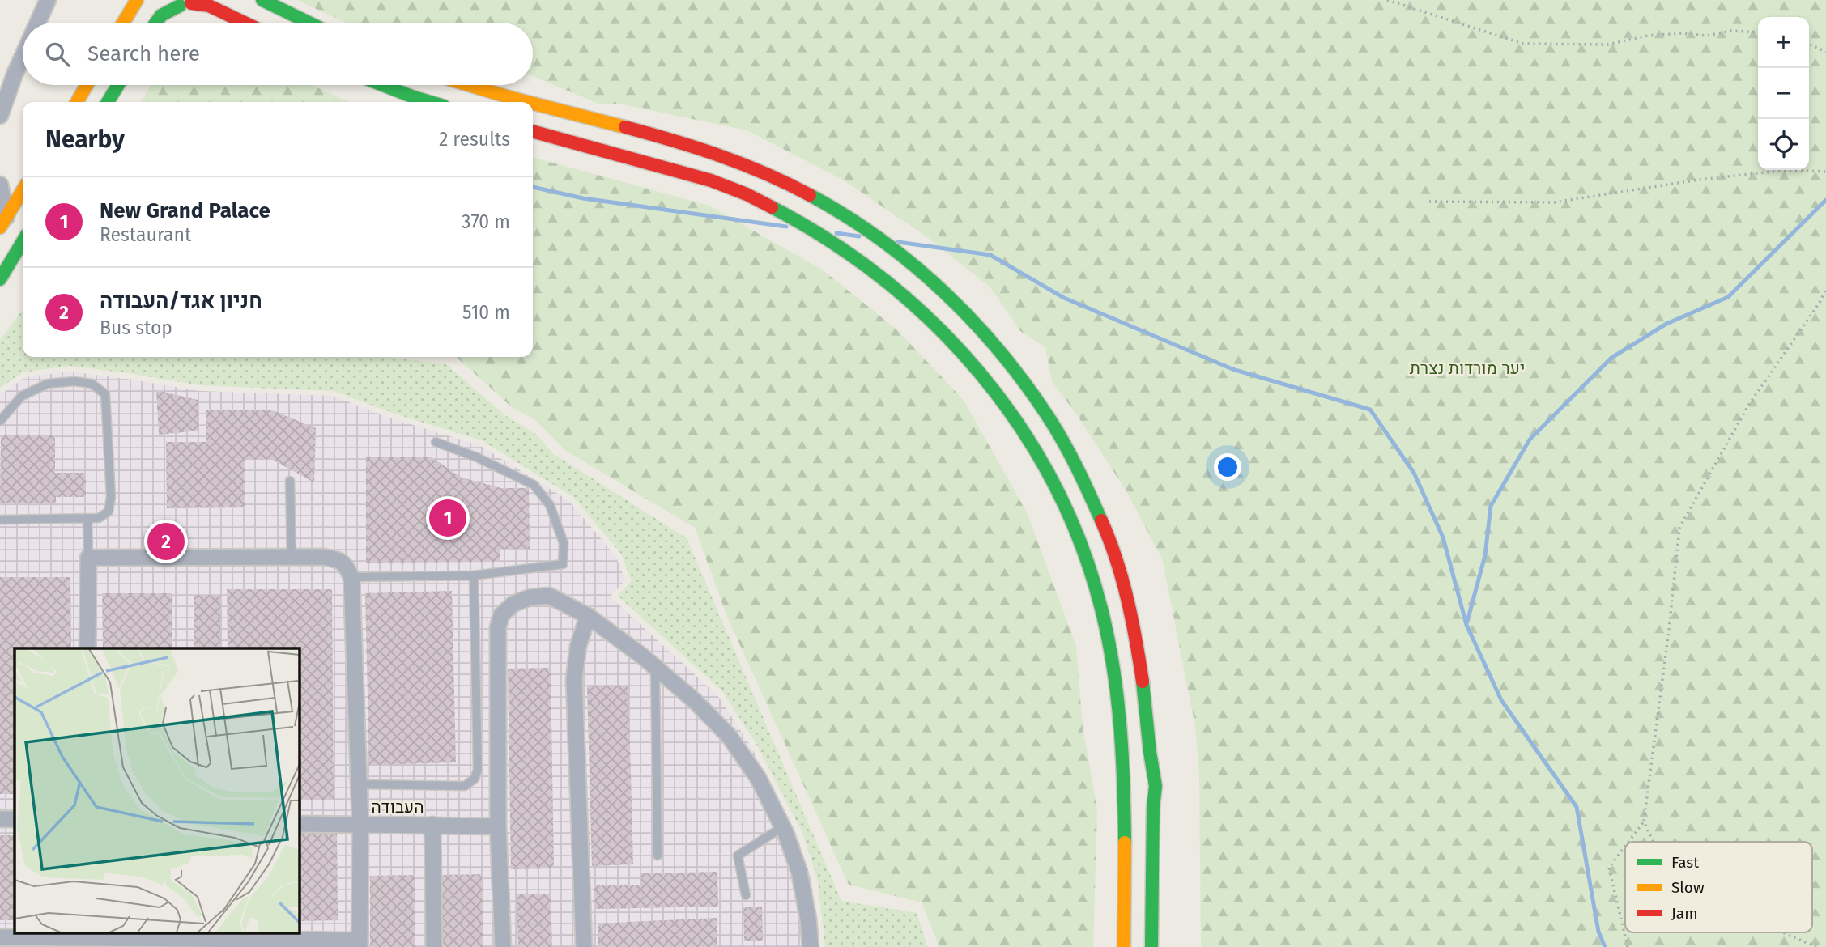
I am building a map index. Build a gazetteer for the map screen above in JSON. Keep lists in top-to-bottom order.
{
  "streets": {
    "street": ["העבודה"]
  },
  "parks": ["יער מורדות נצרת"],
  "legend": ["Fast", "Slow", "Jam"],
  "page": {
    "map_buttons": ["+", "−"],
    "search": "Search here",
    "heading": ["Nearby", "2 results"],
    "list": [
      {
        "mark": "1",
        "name": "New Grand Palace",
        "note": "Restaurant",
        "value": "370 m"
      },
      {
        "mark": "2",
        "name": "חניון אגד/העבודה",
        "note": "Bus stop",
        "value": "510 m"
      }
    ],
    "pins": ["1", "2"]
  }
}
